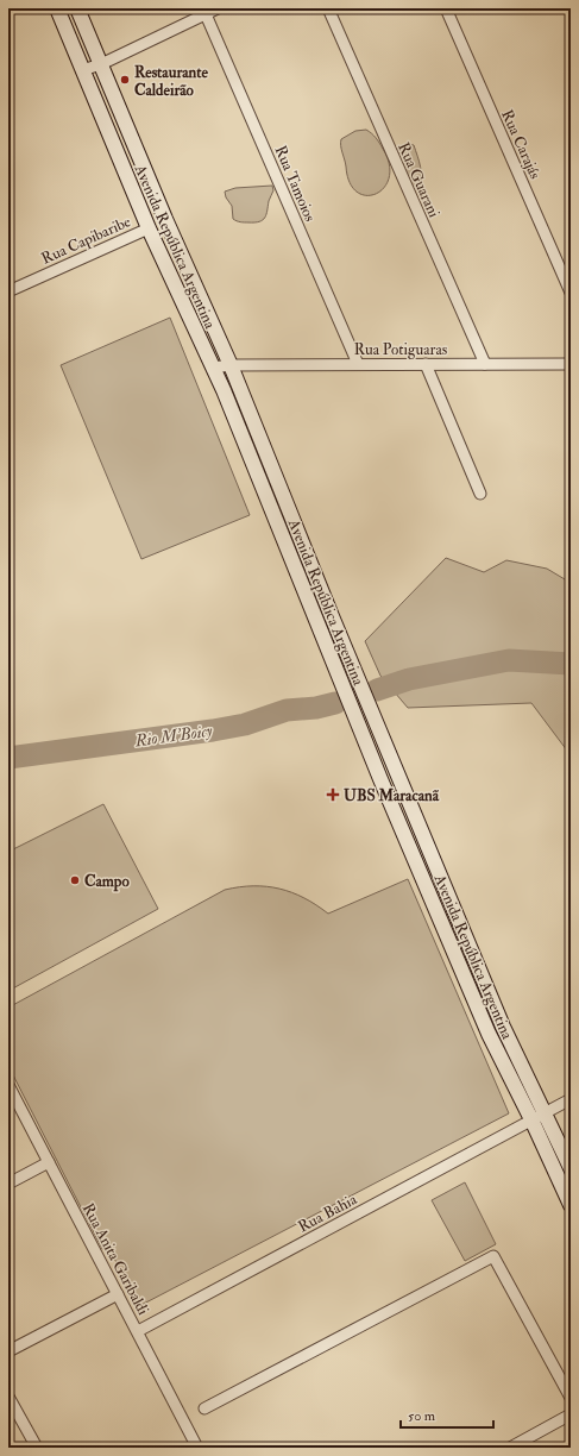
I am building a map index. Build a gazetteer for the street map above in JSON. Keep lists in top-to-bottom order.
{
  "streets": {
    "main road": ["Avenida República Argentina"],
    "street": [
      "Rua Carajás",
      "Rua Guarani",
      "Rua Tamoios",
      "Rua Capibaribe",
      "Rua Potiguaras",
      "Rua Bahia",
      "Rua Anita Garibaldi"
    ]
  },
  "crossings": [
    ["Rua Guarani", "Rua Potiguaras"],
    ["Rua Tamoios", "Rua Potiguaras"],
    ["Rua Capibaribe", "Avenida República Argentina"],
    ["Avenida República Argentina", "Rua Potiguaras"],
    ["Avenida República Argentina", "Rua Bahia"],
    ["Rua Bahia", "Rua Anita Garibaldi"]
  ],
  "water": ["Rio M'Boicy"],
  "places": {
    "other": ["Restaurante Caldeirão", "Campo"],
    "health": ["UBS Maracanã"]
  },
  "scale_bar": "50 m"
}
